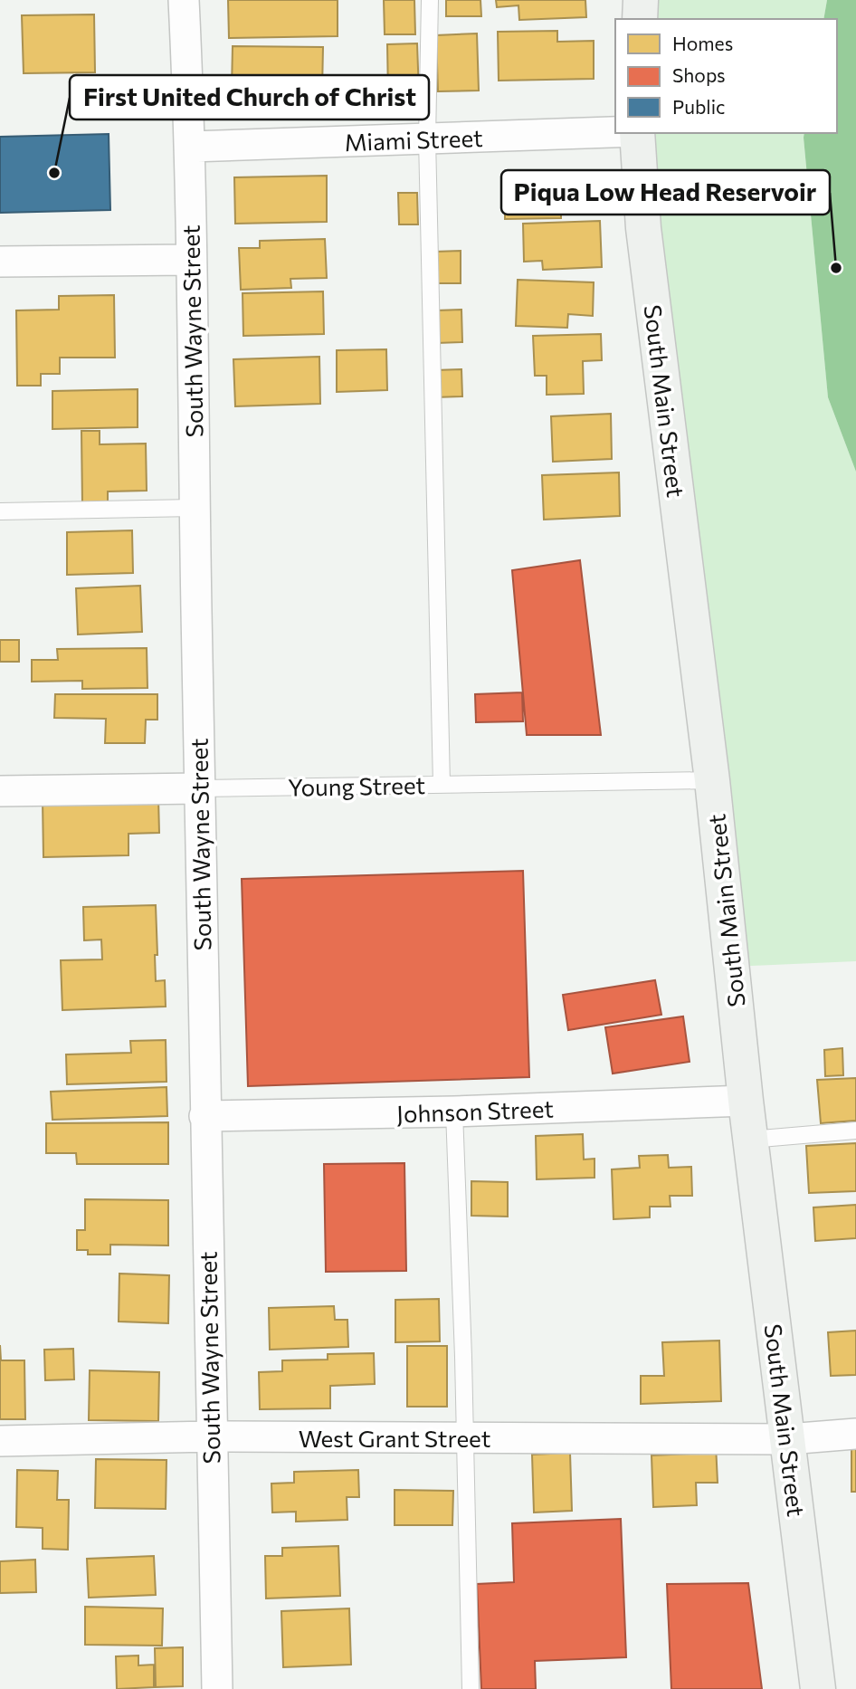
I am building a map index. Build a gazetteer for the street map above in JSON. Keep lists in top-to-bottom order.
{
  "streets": {
    "main road": ["South Main Street"],
    "street": [
      "Miami Street",
      "South Wayne Street",
      "Young Street",
      "Johnson Street",
      "West Grant Street"
    ]
  },
  "crossings": [
    ["Miami Street", "South Wayne Street"],
    ["South Wayne Street", "Young Street"],
    ["South Wayne Street", "Johnson Street"],
    ["South Wayne Street", "West Grant Street"],
    ["South Main Street", "Young Street"],
    ["South Main Street", "Johnson Street"],
    ["South Main Street", "West Grant Street"]
  ],
  "places": ["First United Church of Christ", "Piqua Low Head Reservoir"],
  "legend": ["Homes", "Shops", "Public"]
}
